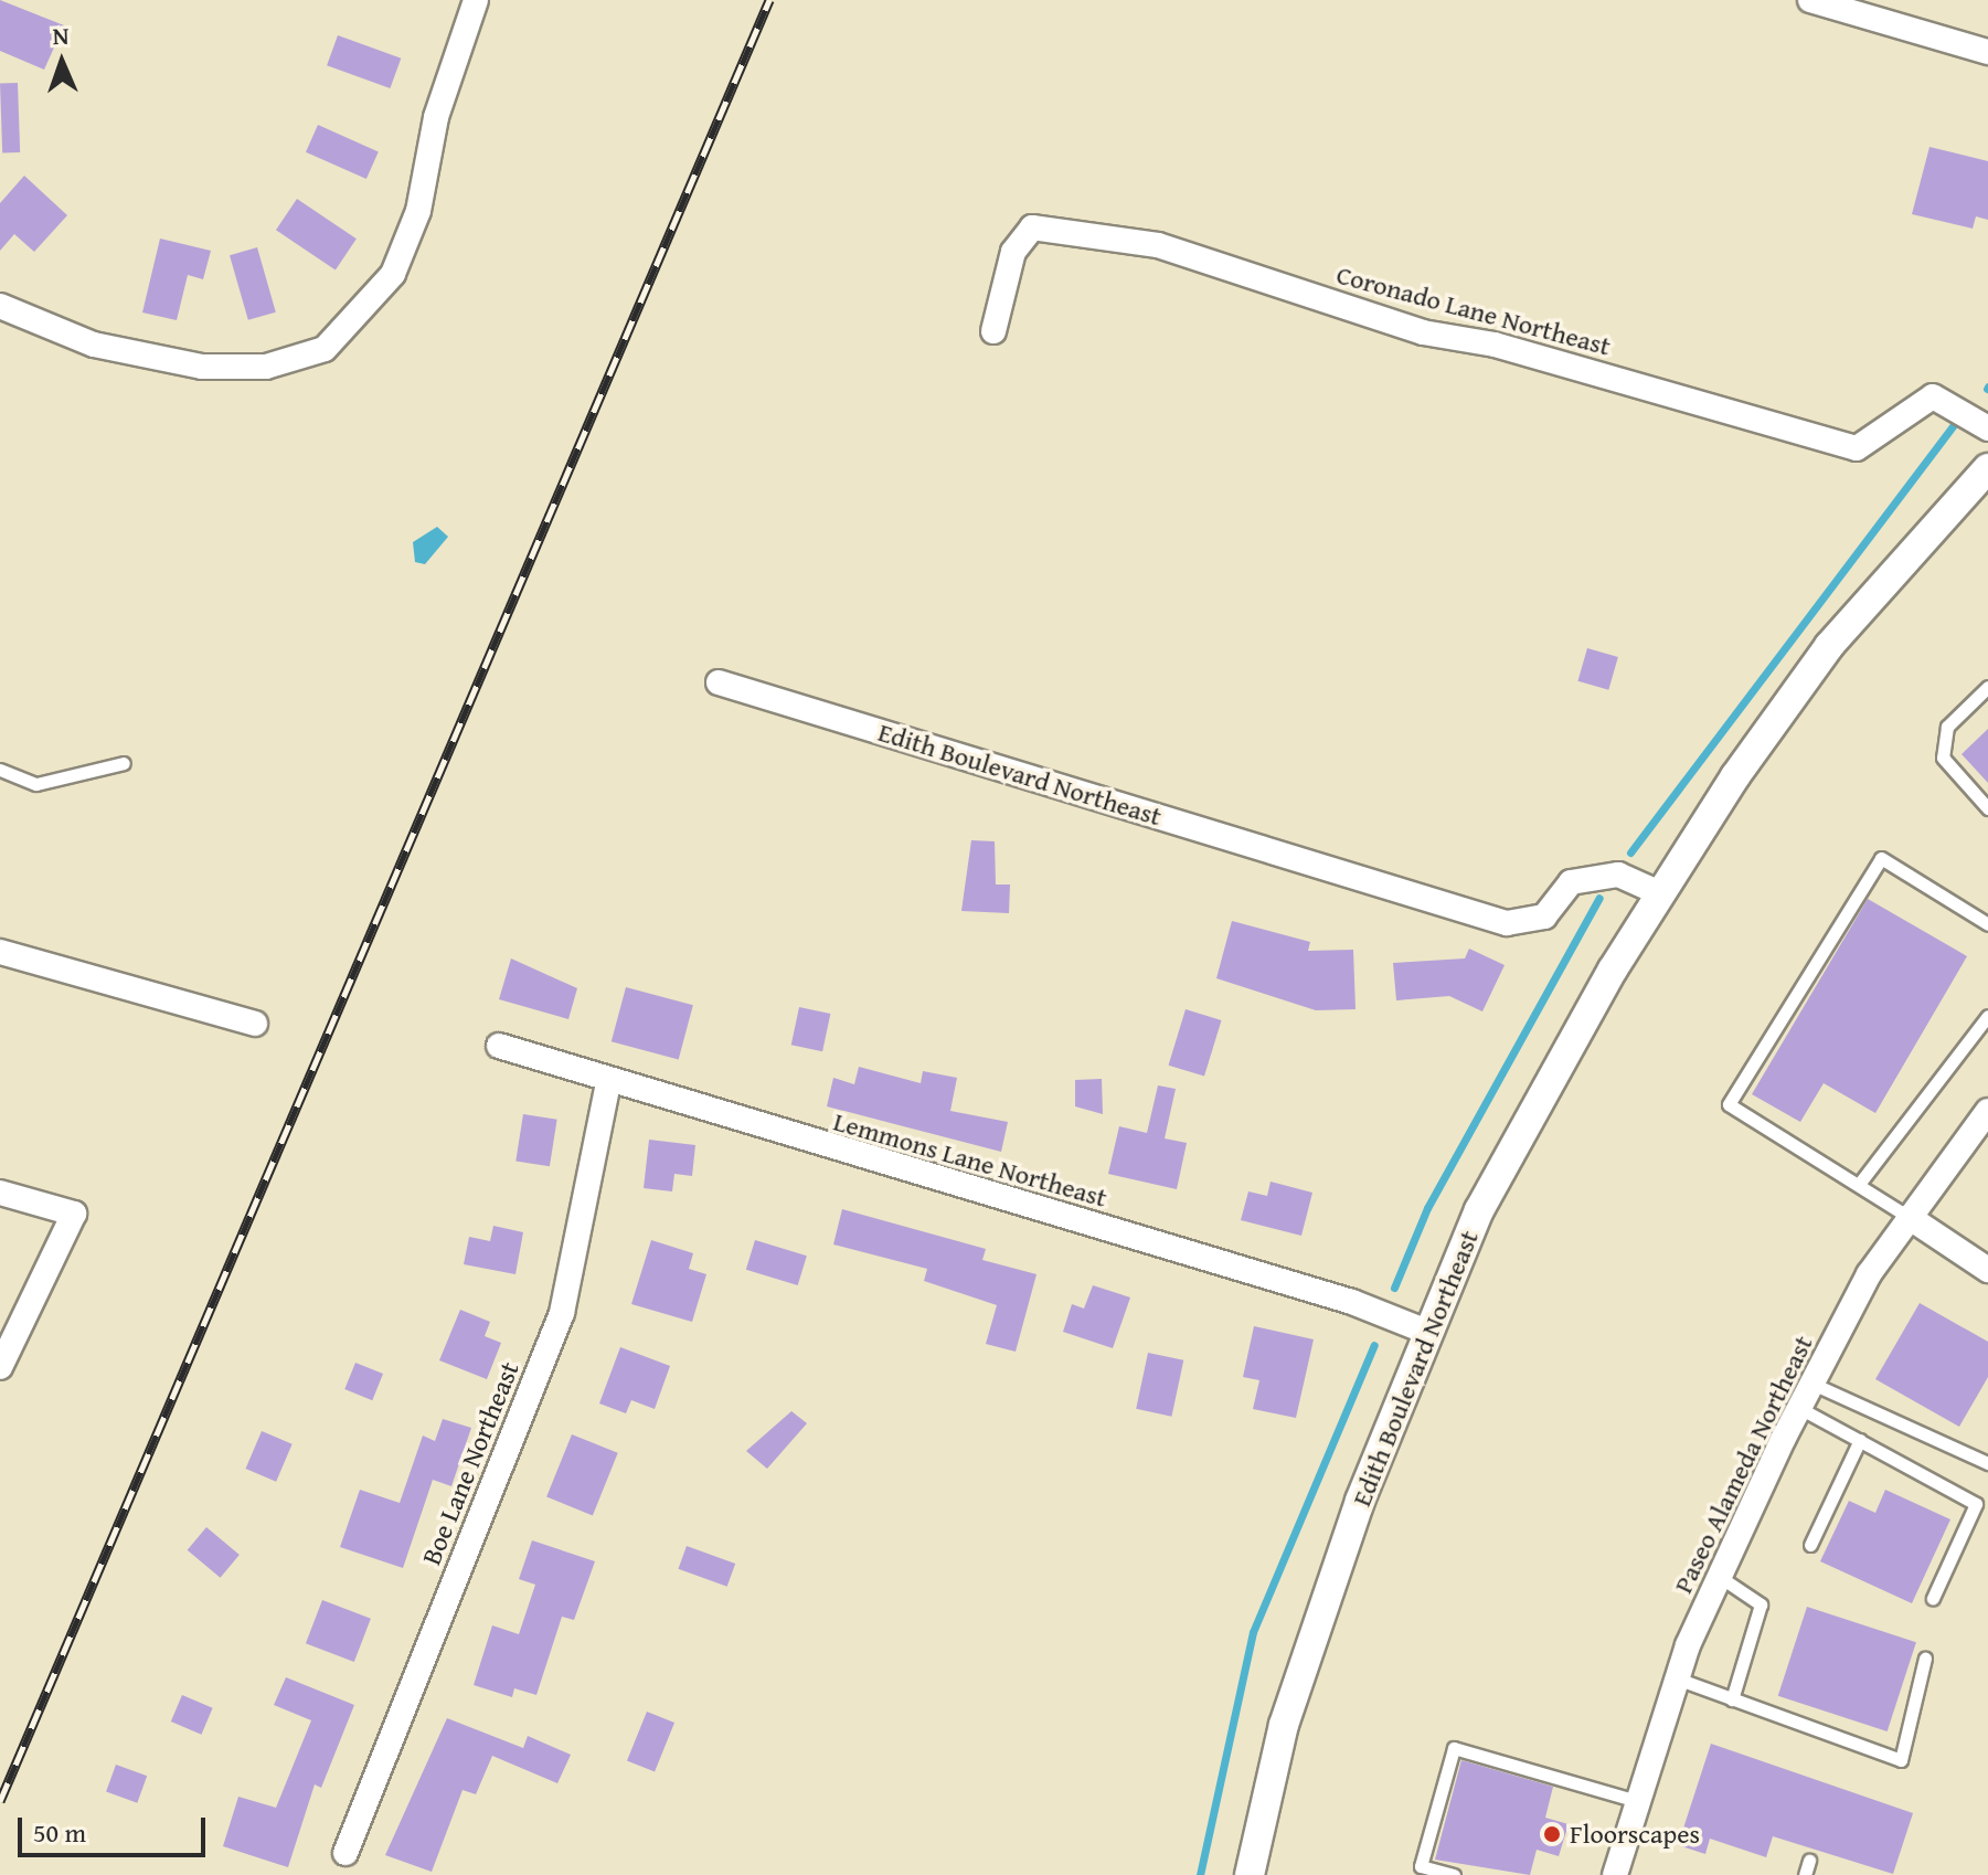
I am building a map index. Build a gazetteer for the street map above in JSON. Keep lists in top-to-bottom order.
{
  "streets": {
    "street": [
      "Coronado Lane Northeast",
      "Edith Boulevard Northeast",
      "Lemmons Lane Northeast",
      "Boe Lane Northeast",
      "Paseo Alameda Northeast"
    ]
  },
  "crossings": [
    ["Edith Boulevard Northeast", "Lemmons Lane Northeast"],
    ["Lemmons Lane Northeast", "Boe Lane Northeast"]
  ],
  "places": ["Floorscapes"],
  "scale_bar": "50 m",
  "north": "top"
}
